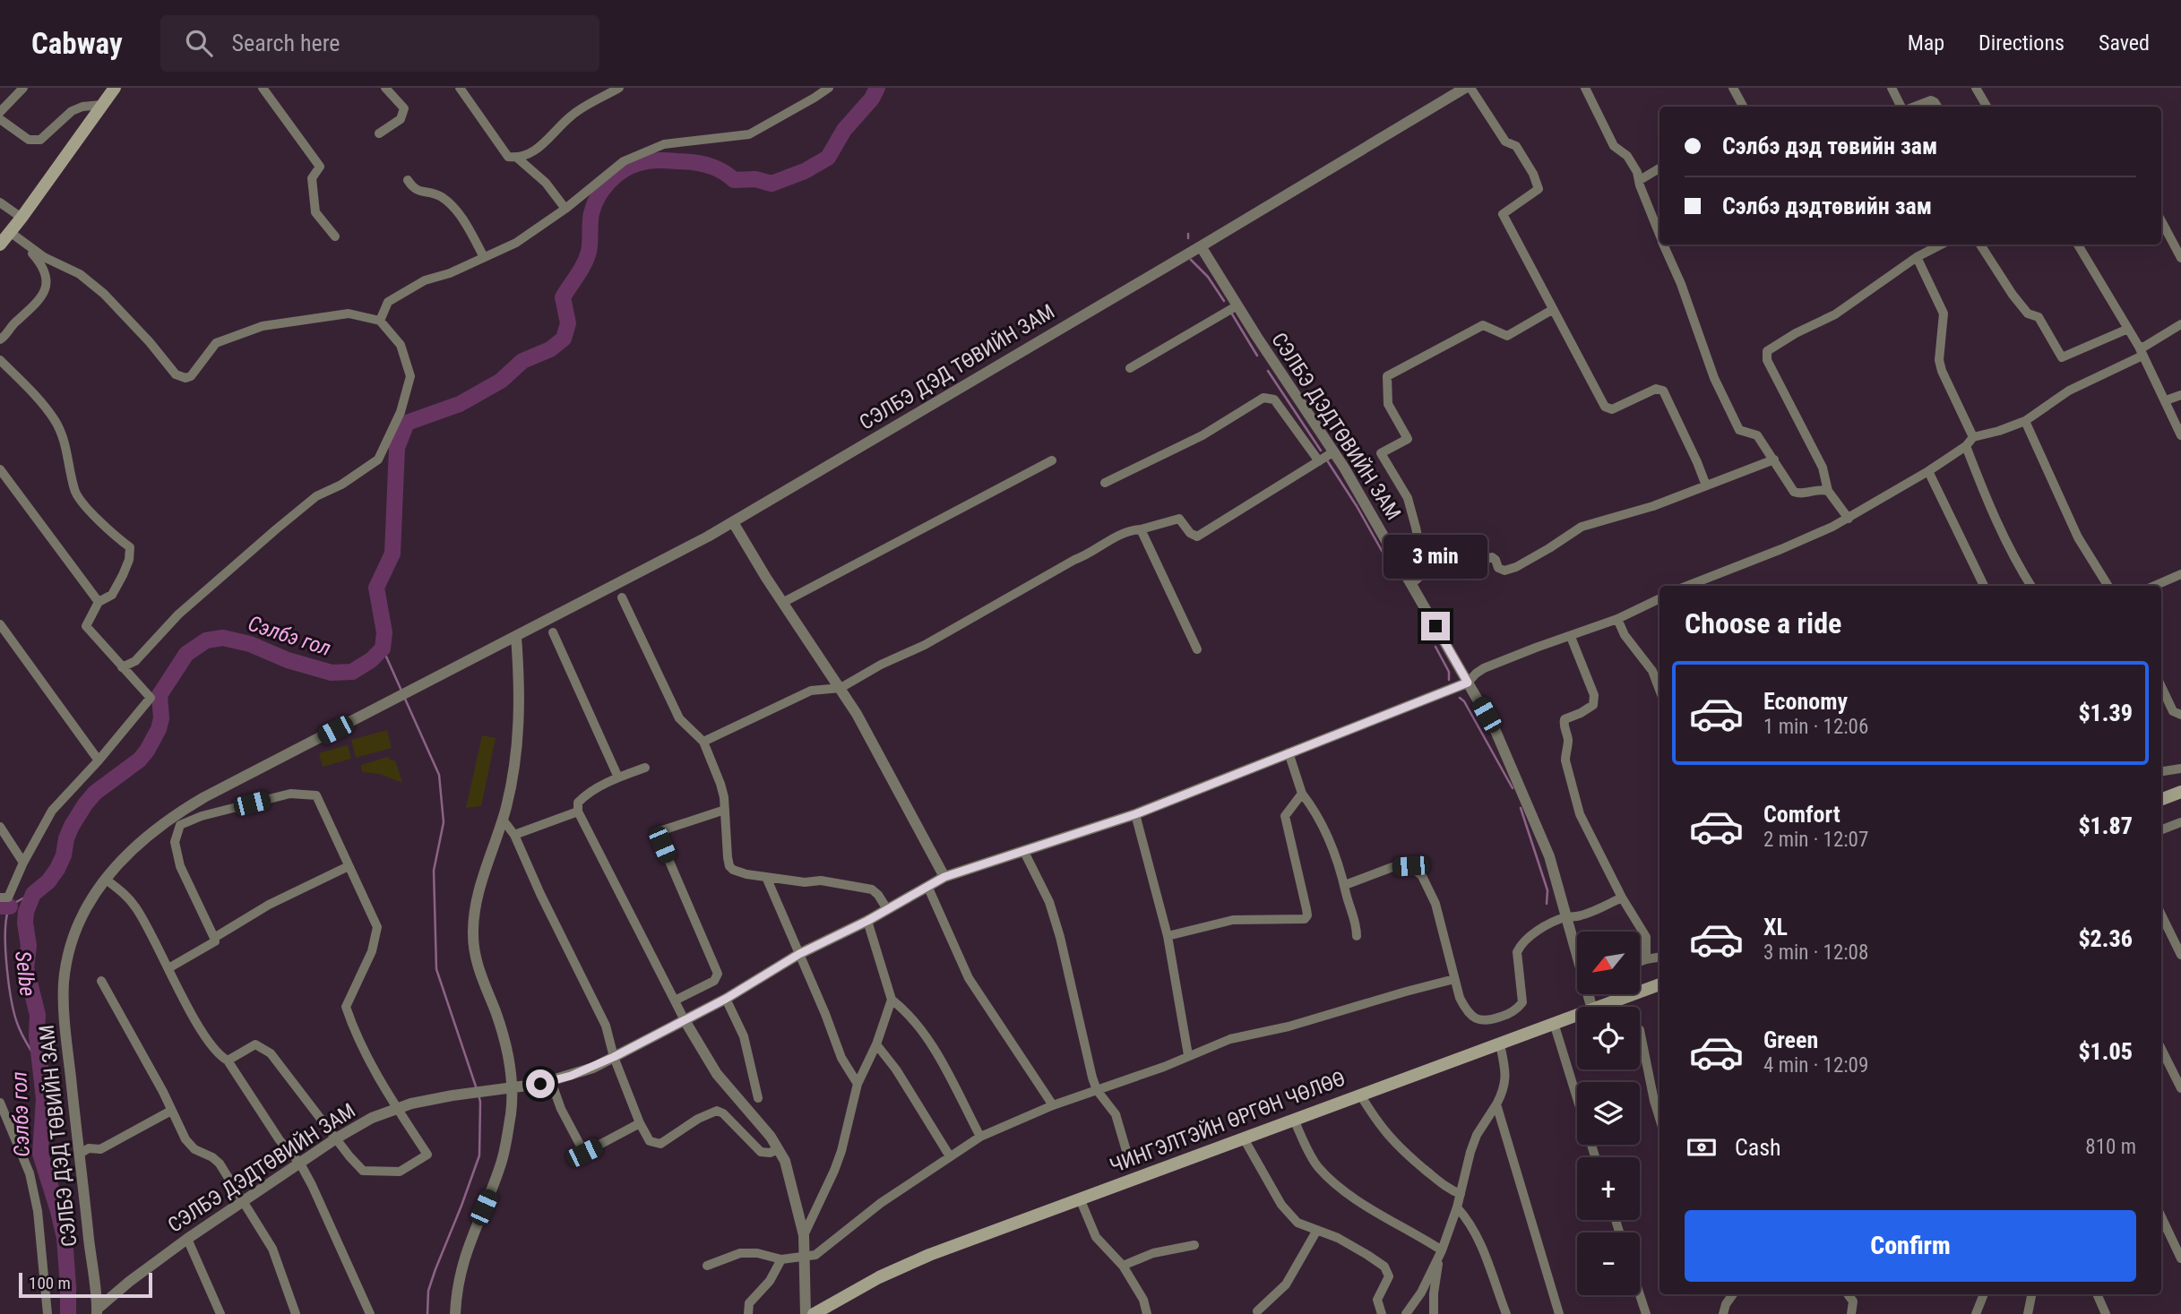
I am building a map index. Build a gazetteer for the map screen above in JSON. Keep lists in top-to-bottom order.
{
  "streets": {
    "main road": ["ЧИНГЭЛТЭЙН ӨРГӨН ЧӨЛӨӨ"],
    "street": ["СЭЛБЭ ДЭД ТӨВИЙН ЗАМ", "СЭЛБЭ ДЭДТӨВИЙН ЗАМ"]
  },
  "crossings": [
    ["СЭЛБЭ ДЭД ТӨВИЙН ЗАМ", "СЭЛБЭ ДЭДТӨВИЙН ЗАМ"]
  ],
  "water": ["Сэлбэ гол", "Selbe"],
  "scale_bar": "100 m",
  "north": "bottom left",
  "page": {
    "header": "Cabway",
    "search": "Search here",
    "nav": ["Map", "Directions", "Saved"],
    "banner": ["Сэлбэ дэд төвийн зам", "Сэлбэ дэдтөвийн зам"],
    "bubble": "3 min",
    "heading": "Choose a ride",
    "list": [
      {
        "name": "Economy",
        "note": "1 min · 12:06",
        "value": "$1.39"
      },
      {
        "name": "Comfort",
        "note": "2 min · 12:07",
        "value": "$1.87"
      },
      {
        "name": "XL",
        "note": "3 min · 12:08",
        "value": "$2.36"
      },
      {
        "name": "Green",
        "note": "4 min · 12:09",
        "value": "$1.05"
      }
    ],
    "map_buttons": ["+", "−"],
    "pay": ["Cash", "810 m"],
    "buttons": "Confirm",
    "scale": "100 m"
  }
}
